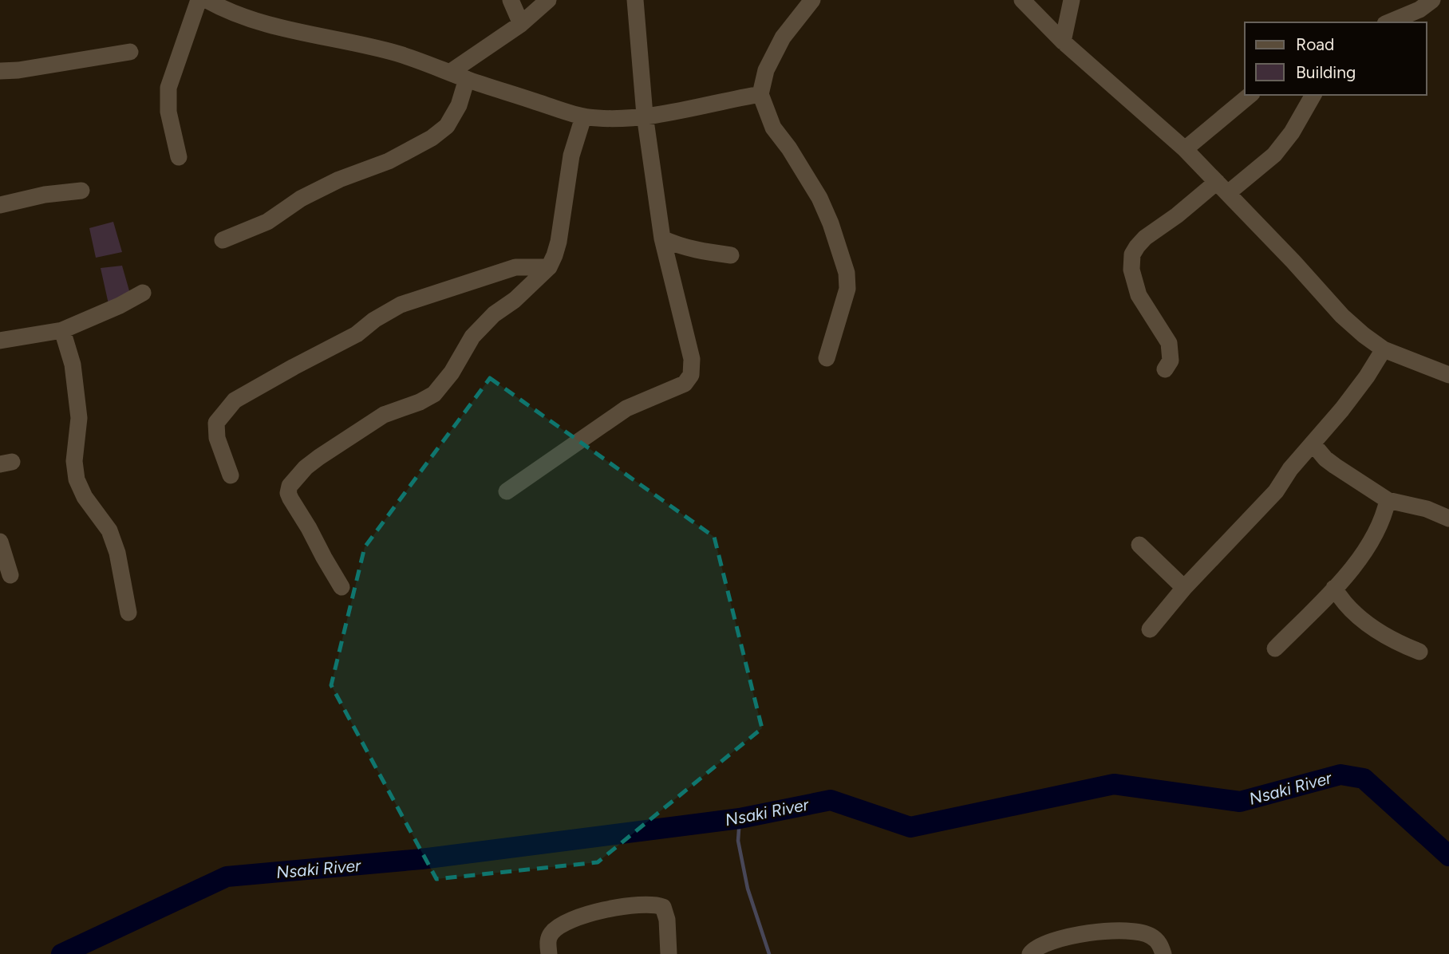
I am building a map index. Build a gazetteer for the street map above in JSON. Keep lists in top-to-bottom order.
{
  "water": ["Nsaki River"],
  "legend": ["Road", "Building"]
}
